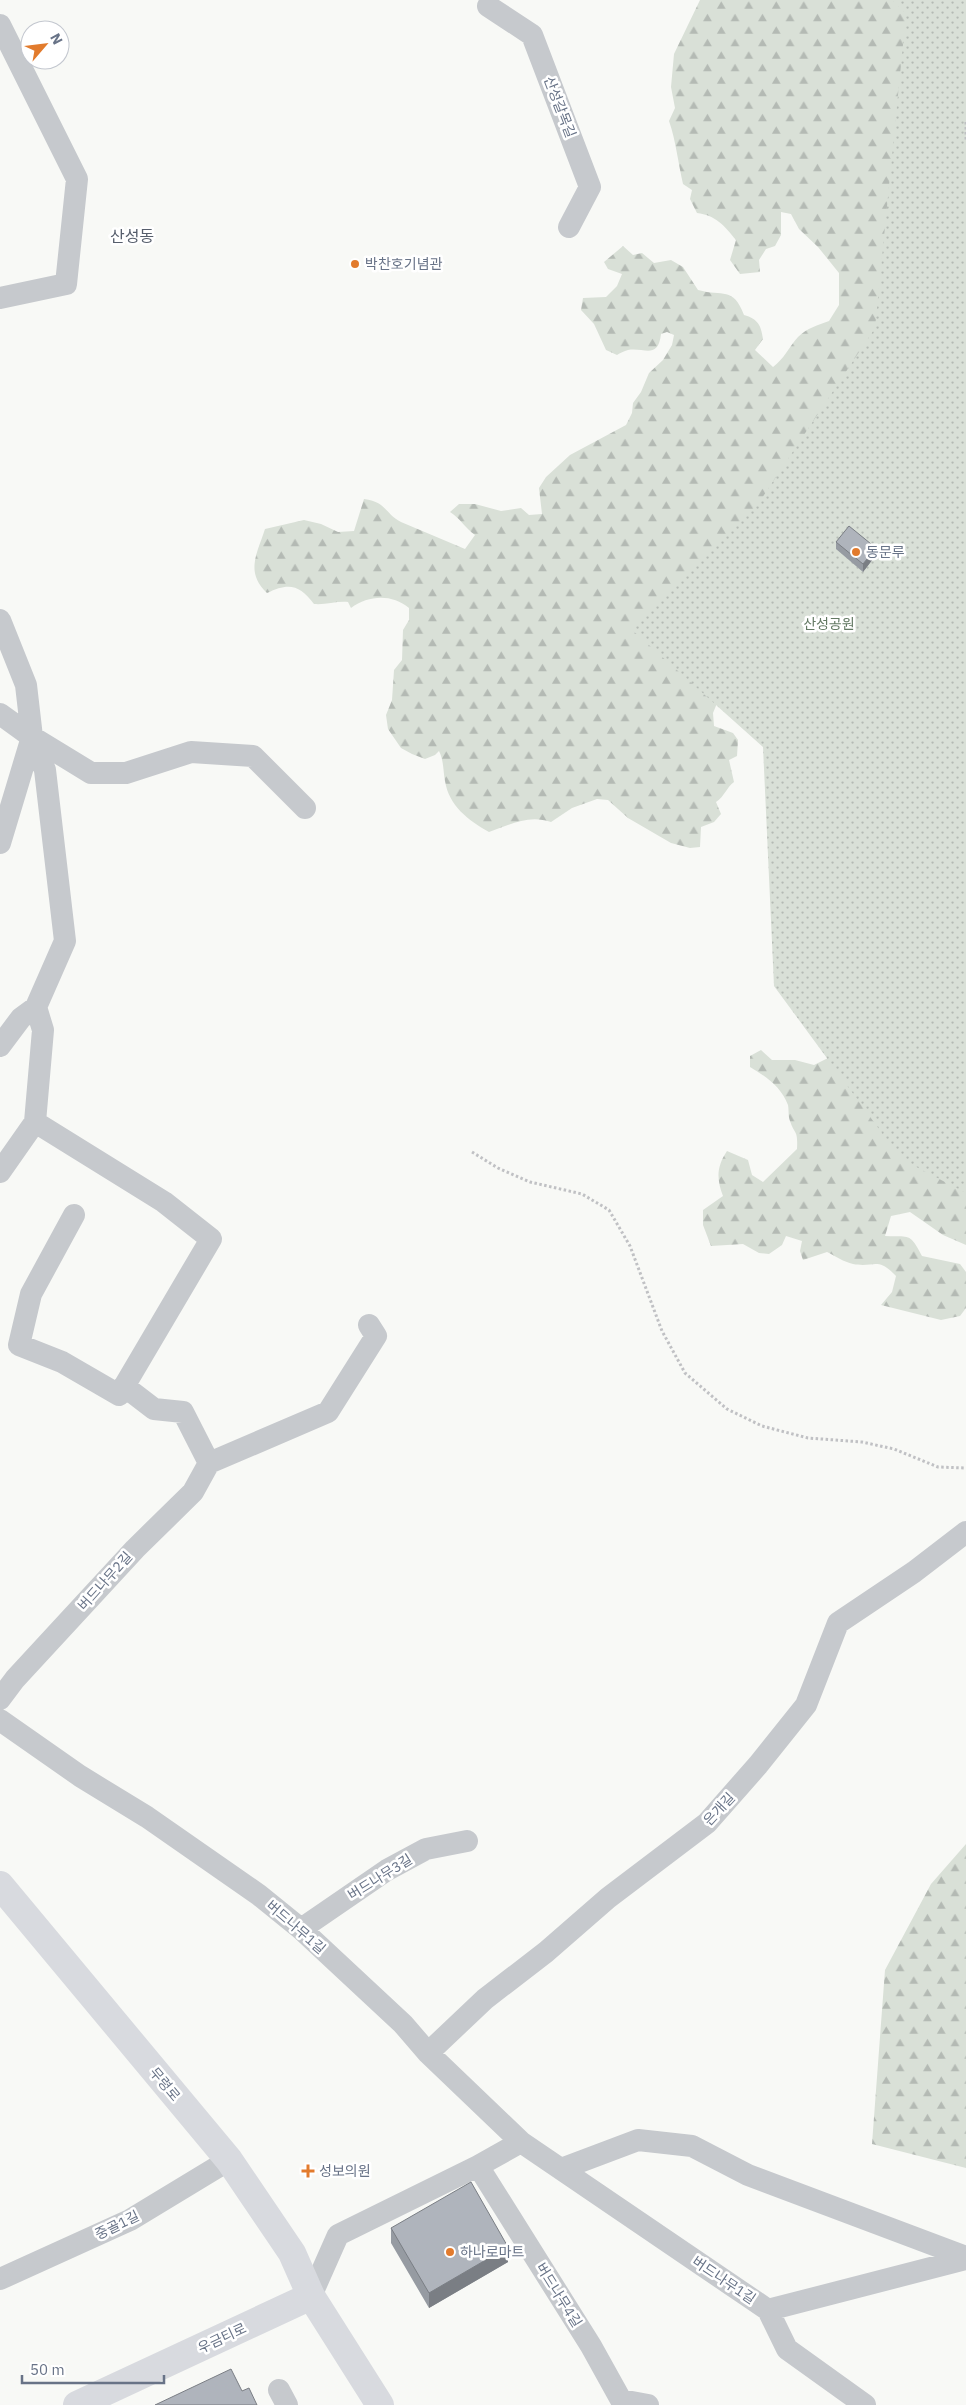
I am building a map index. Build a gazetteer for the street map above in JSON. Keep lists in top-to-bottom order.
{
  "streets": {
    "main road": ["무령로", "우금티로"],
    "street": [
      "산성갈목길",
      "버드나무2길",
      "은개길",
      "버드나무3길",
      "버드나무1길",
      "중골1길",
      "버드나무4길"
    ]
  },
  "crossings": [
    ["은개길", "버드나무1길"],
    ["버드나무3길", "버드나무1길"],
    ["무령로", "중골1길"],
    ["무령로", "우금티로"]
  ],
  "districts": ["산성동"],
  "parks": ["산성공원"],
  "places": {
    "other": ["박찬호기념관", "동문루", "하나로마트"],
    "health": ["성보의원"]
  },
  "scale_bar": "50 m",
  "north": "top right"
}
